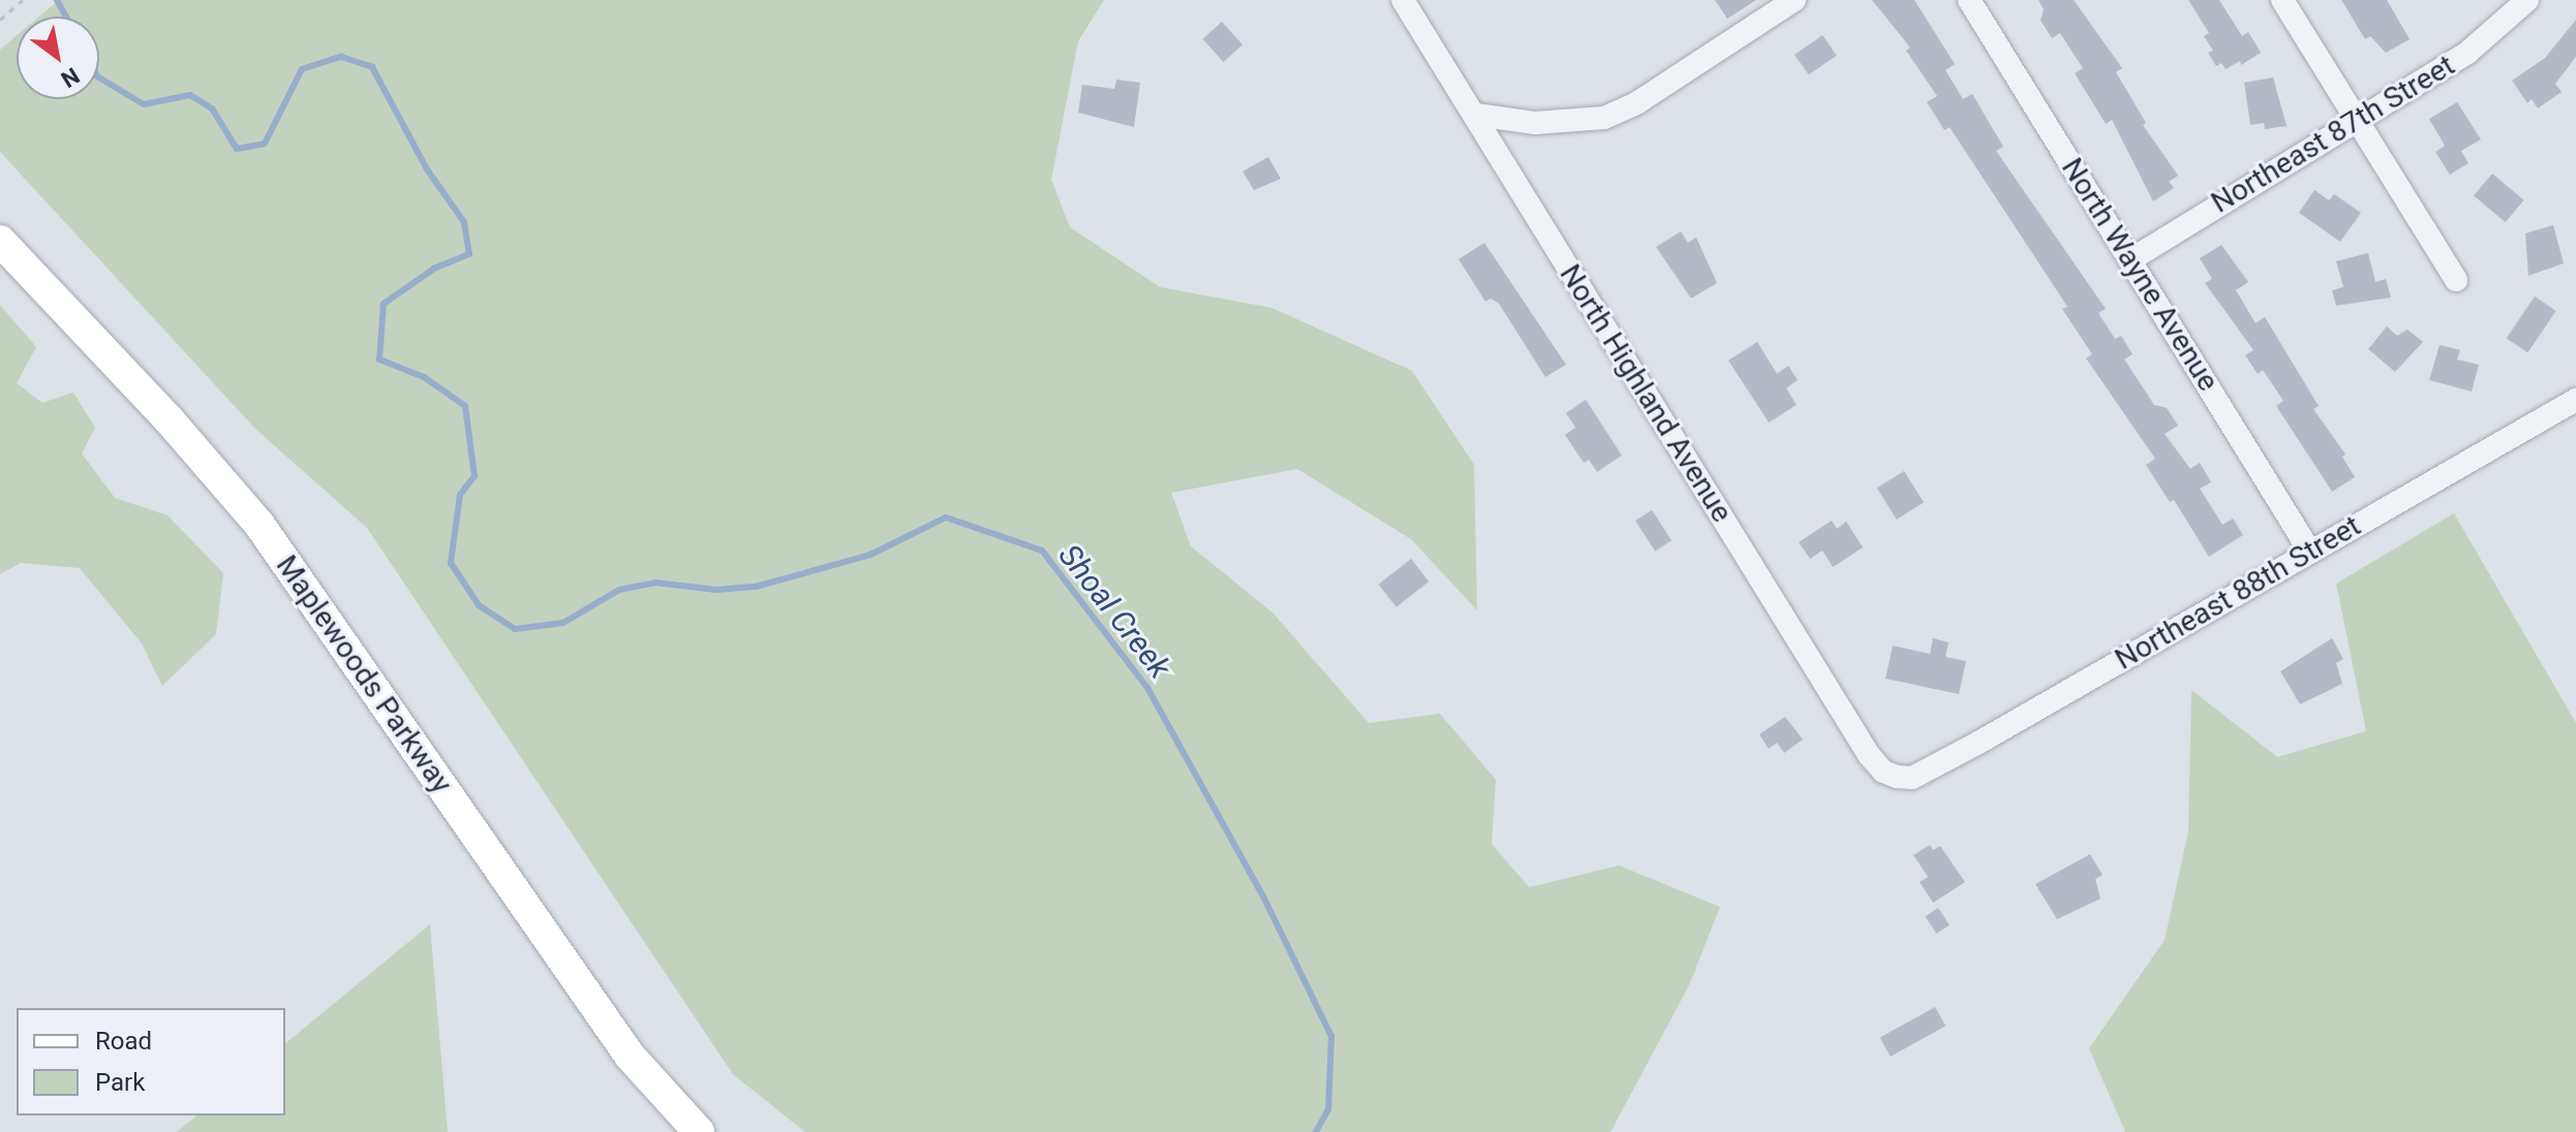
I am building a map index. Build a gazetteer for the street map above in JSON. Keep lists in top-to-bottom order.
{
  "streets": {
    "main road": ["Maplewoods Parkway"],
    "street": [
      "Northeast 87th Street",
      "North Wayne Avenue",
      "North Highland Avenue",
      "Northeast 88th Street"
    ]
  },
  "crossings": [
    ["Northeast 87th Street", "North Wayne Avenue"],
    ["North Wayne Avenue", "Northeast 88th Street"],
    ["North Highland Avenue", "Northeast 88th Street"]
  ],
  "water": ["Shoal Creek"],
  "legend": ["Road", "Park"],
  "north": "bottom right"
}
